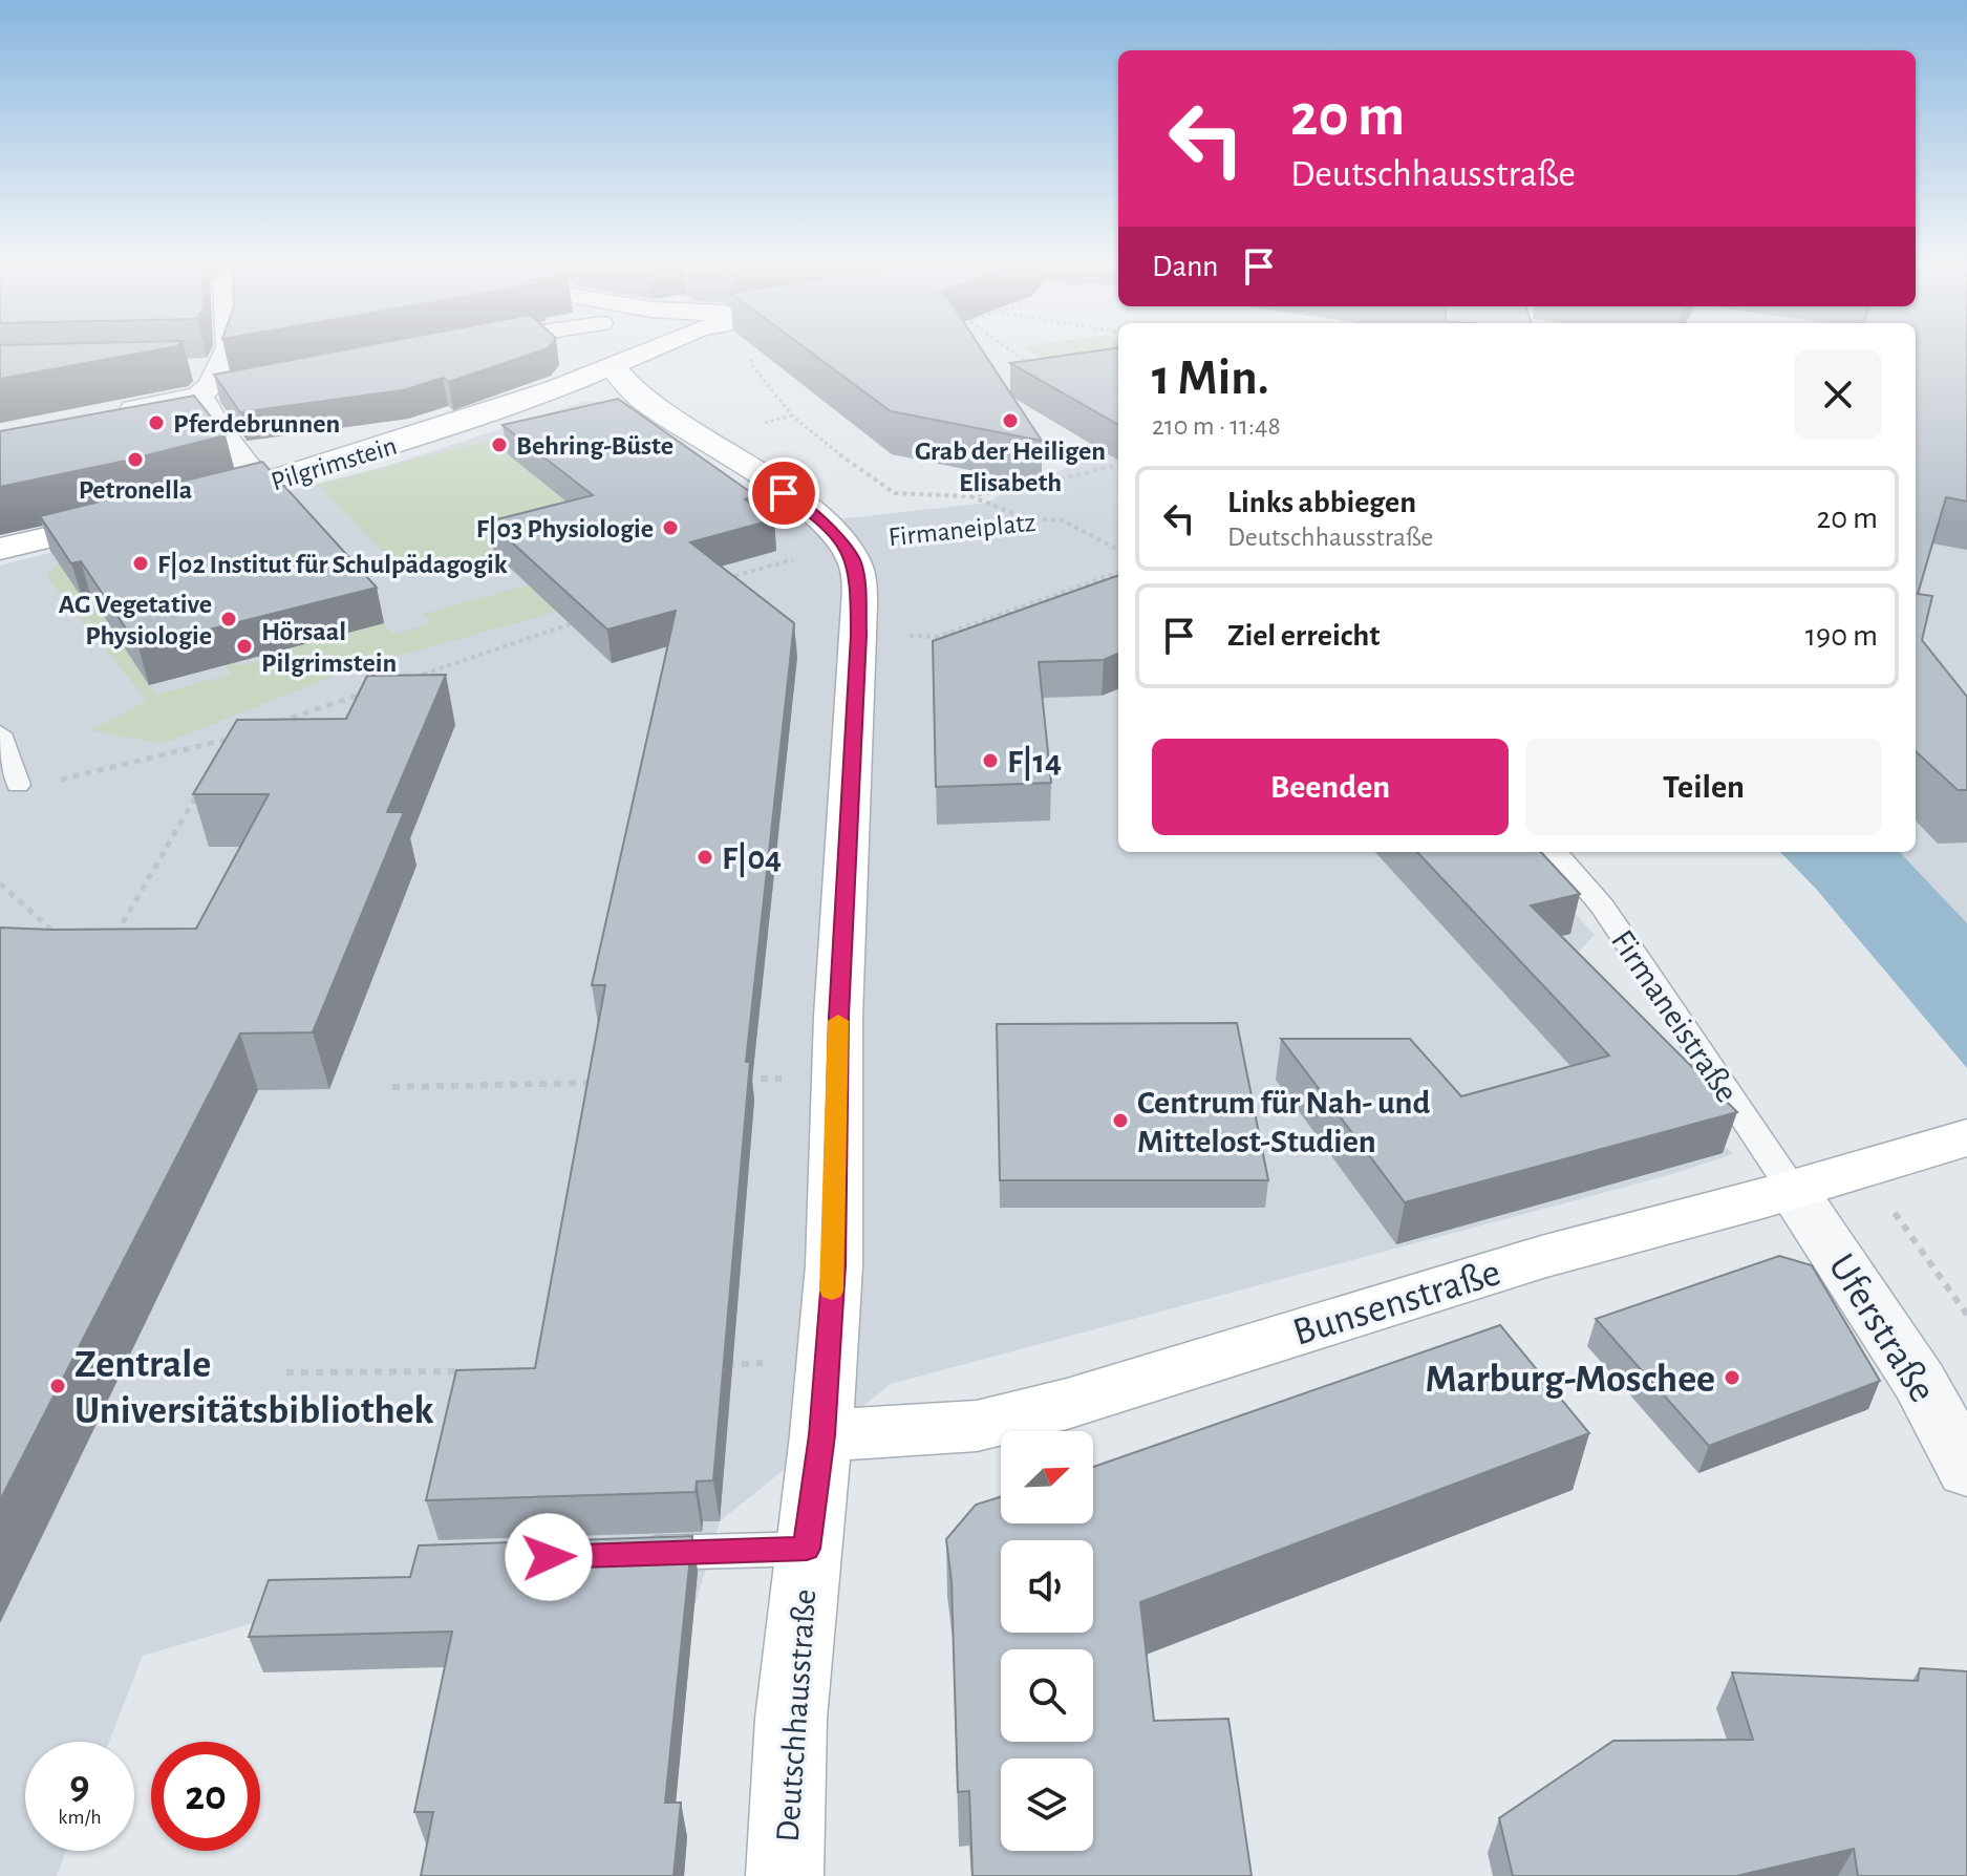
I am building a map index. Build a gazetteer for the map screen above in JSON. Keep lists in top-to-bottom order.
{
  "streets": {
    "main road": ["Pilgrimstein", "Bunsenstraße", "Deutschhausstraße"],
    "street": ["Uferstraße"],
    "lane": ["Firmaneistraße"],
    "path": ["Firmaneiplatz"]
  },
  "crossings": [
    ["Pilgrimstein", "Deutschhausstraße"],
    ["Firmaneiplatz", "Deutschhausstraße"],
    ["Firmaneistraße", "Bunsenstraße"],
    ["Firmaneistraße", "Uferstraße"],
    ["Bunsenstraße", "Uferstraße"],
    ["Bunsenstraße", "Deutschhausstraße"]
  ],
  "places": [
    "Grab der Heiligen Elisabeth",
    "Pferdebrunnen",
    "Behring-Büste",
    "Petronella",
    "F|03 Physiologie",
    "F|02 Institut für Schulpädagogik",
    "AG Vegetative Physiologie",
    "Hörsaal Pilgrimstein",
    "F|14",
    "F|04",
    "Centrum für Nah- und Mittelost-Studien",
    "Marburg-Moschee",
    "Zentrale Universitätsbibliothek"
  ],
  "north": "top right",
  "page": {
    "turn": ["20 m", "Deutschhausstraße"],
    "then": "Dann",
    "heading": ["1 Min.", "210 m · 11:48"],
    "list": [
      {
        "name": "Links abbiegen",
        "note": "Deutschhausstraße",
        "value": "20 m"
      },
      {
        "name": "Ziel erreicht",
        "value": "190 m"
      }
    ],
    "buttons": ["Beenden", "Teilen"],
    "speed": "9 km/h",
    "limit": "20"
  }
}
